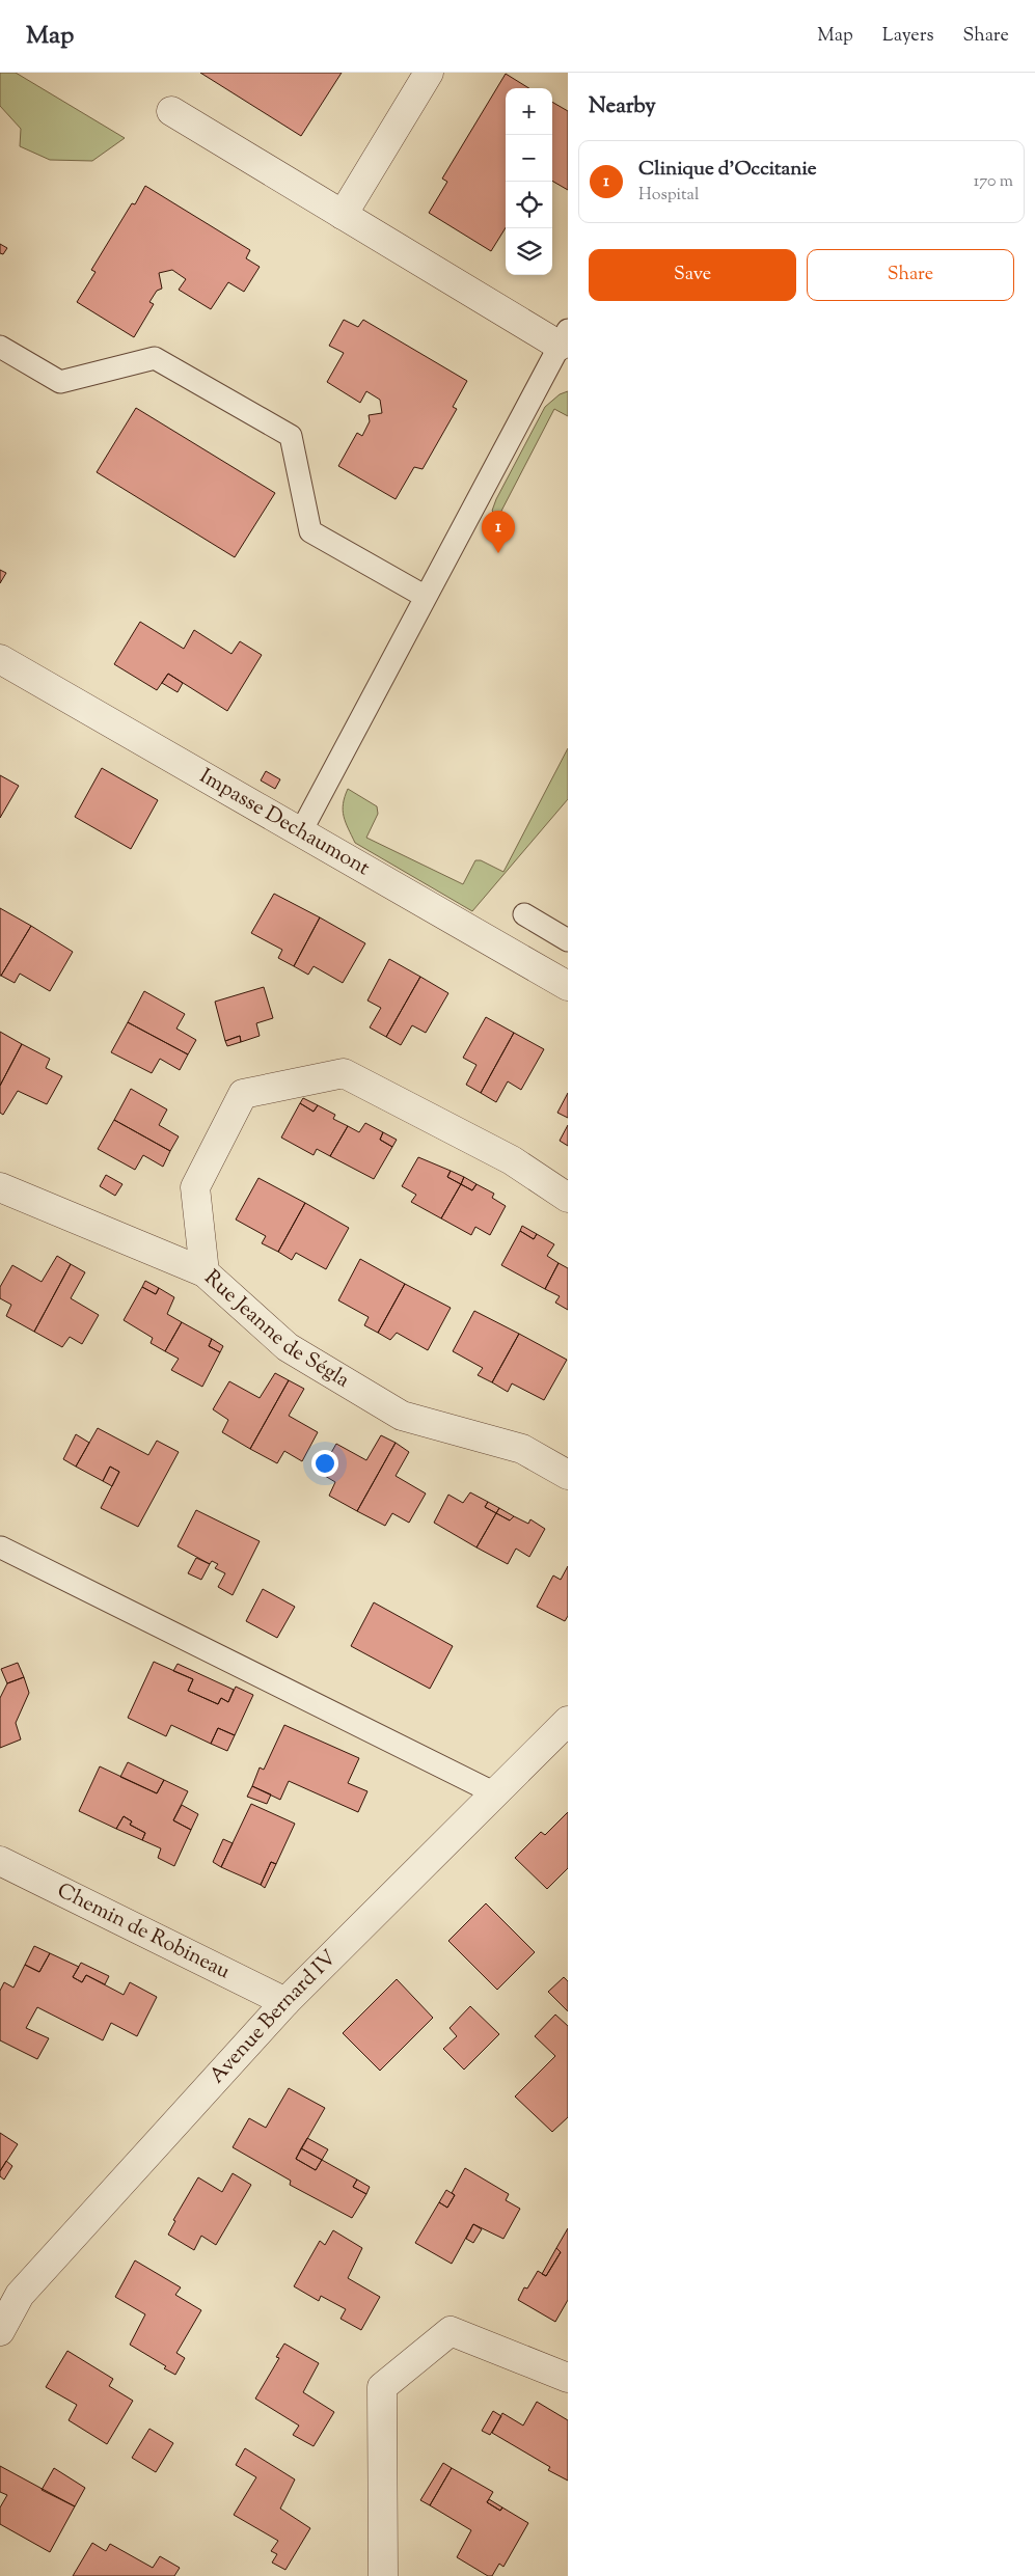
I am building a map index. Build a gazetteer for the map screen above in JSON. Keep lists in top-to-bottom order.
{
  "streets": {
    "street": [
      "Impasse Dechaumont",
      "Rue Jeanne de Ségla",
      "Chemin de Robineau",
      "Avenue Bernard IV"
    ]
  },
  "crossings": [
    ["Chemin de Robineau", "Avenue Bernard IV"]
  ],
  "page": {
    "header": "Map",
    "nav": ["Map", "Layers", "Share"],
    "heading": "Nearby",
    "map_buttons": ["+", "−"],
    "list": [
      {
        "mark": "1",
        "name": "Clinique d'Occitanie",
        "note": "Hospital",
        "value": "170 m"
      }
    ],
    "buttons": ["Save", "Share"],
    "pins": "1"
  }
}
